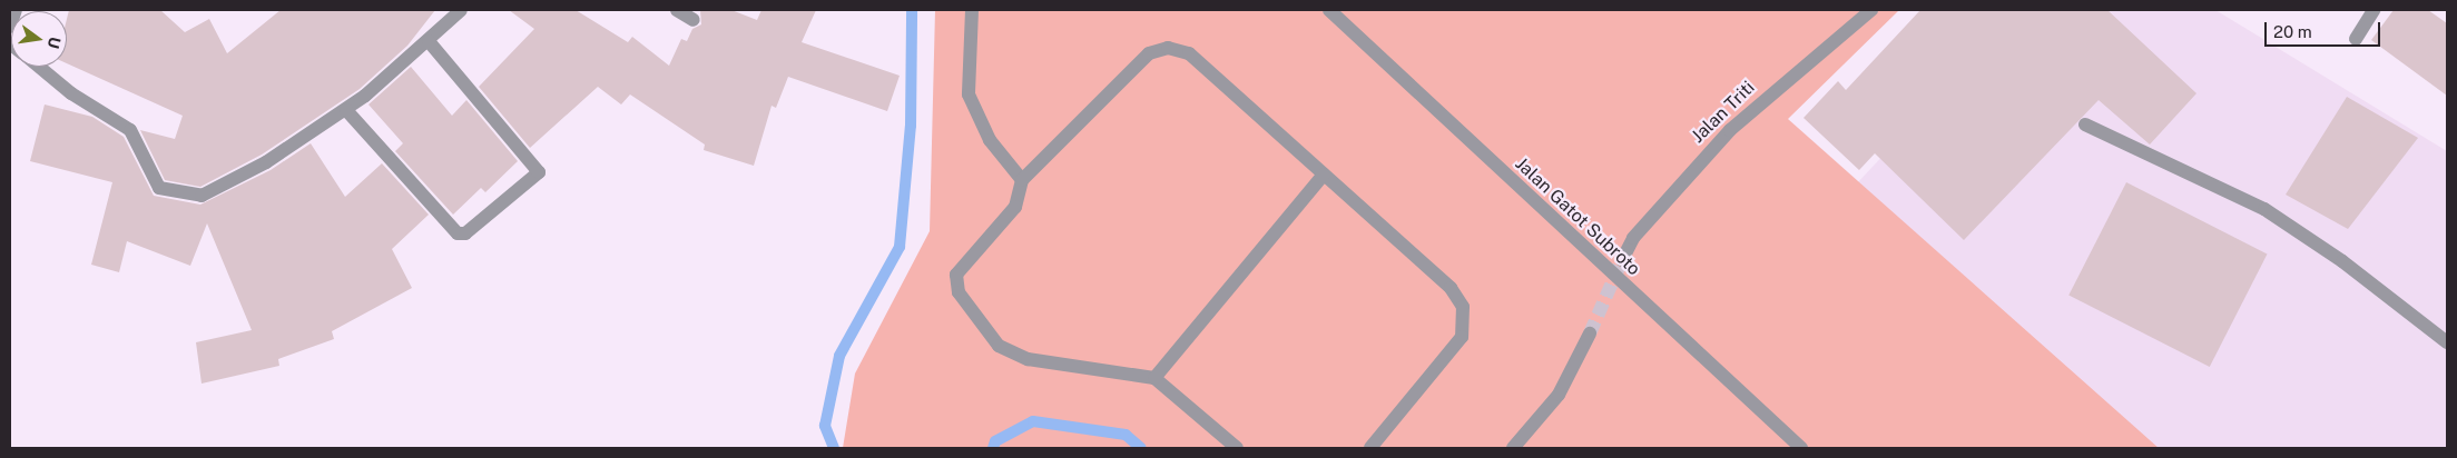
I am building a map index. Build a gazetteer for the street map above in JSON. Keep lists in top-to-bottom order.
{
  "streets": {
    "street": ["Jalan Triti", "Jalan Gatot Subroto"]
  },
  "scale_bar": "20 m",
  "north": "right"
}
